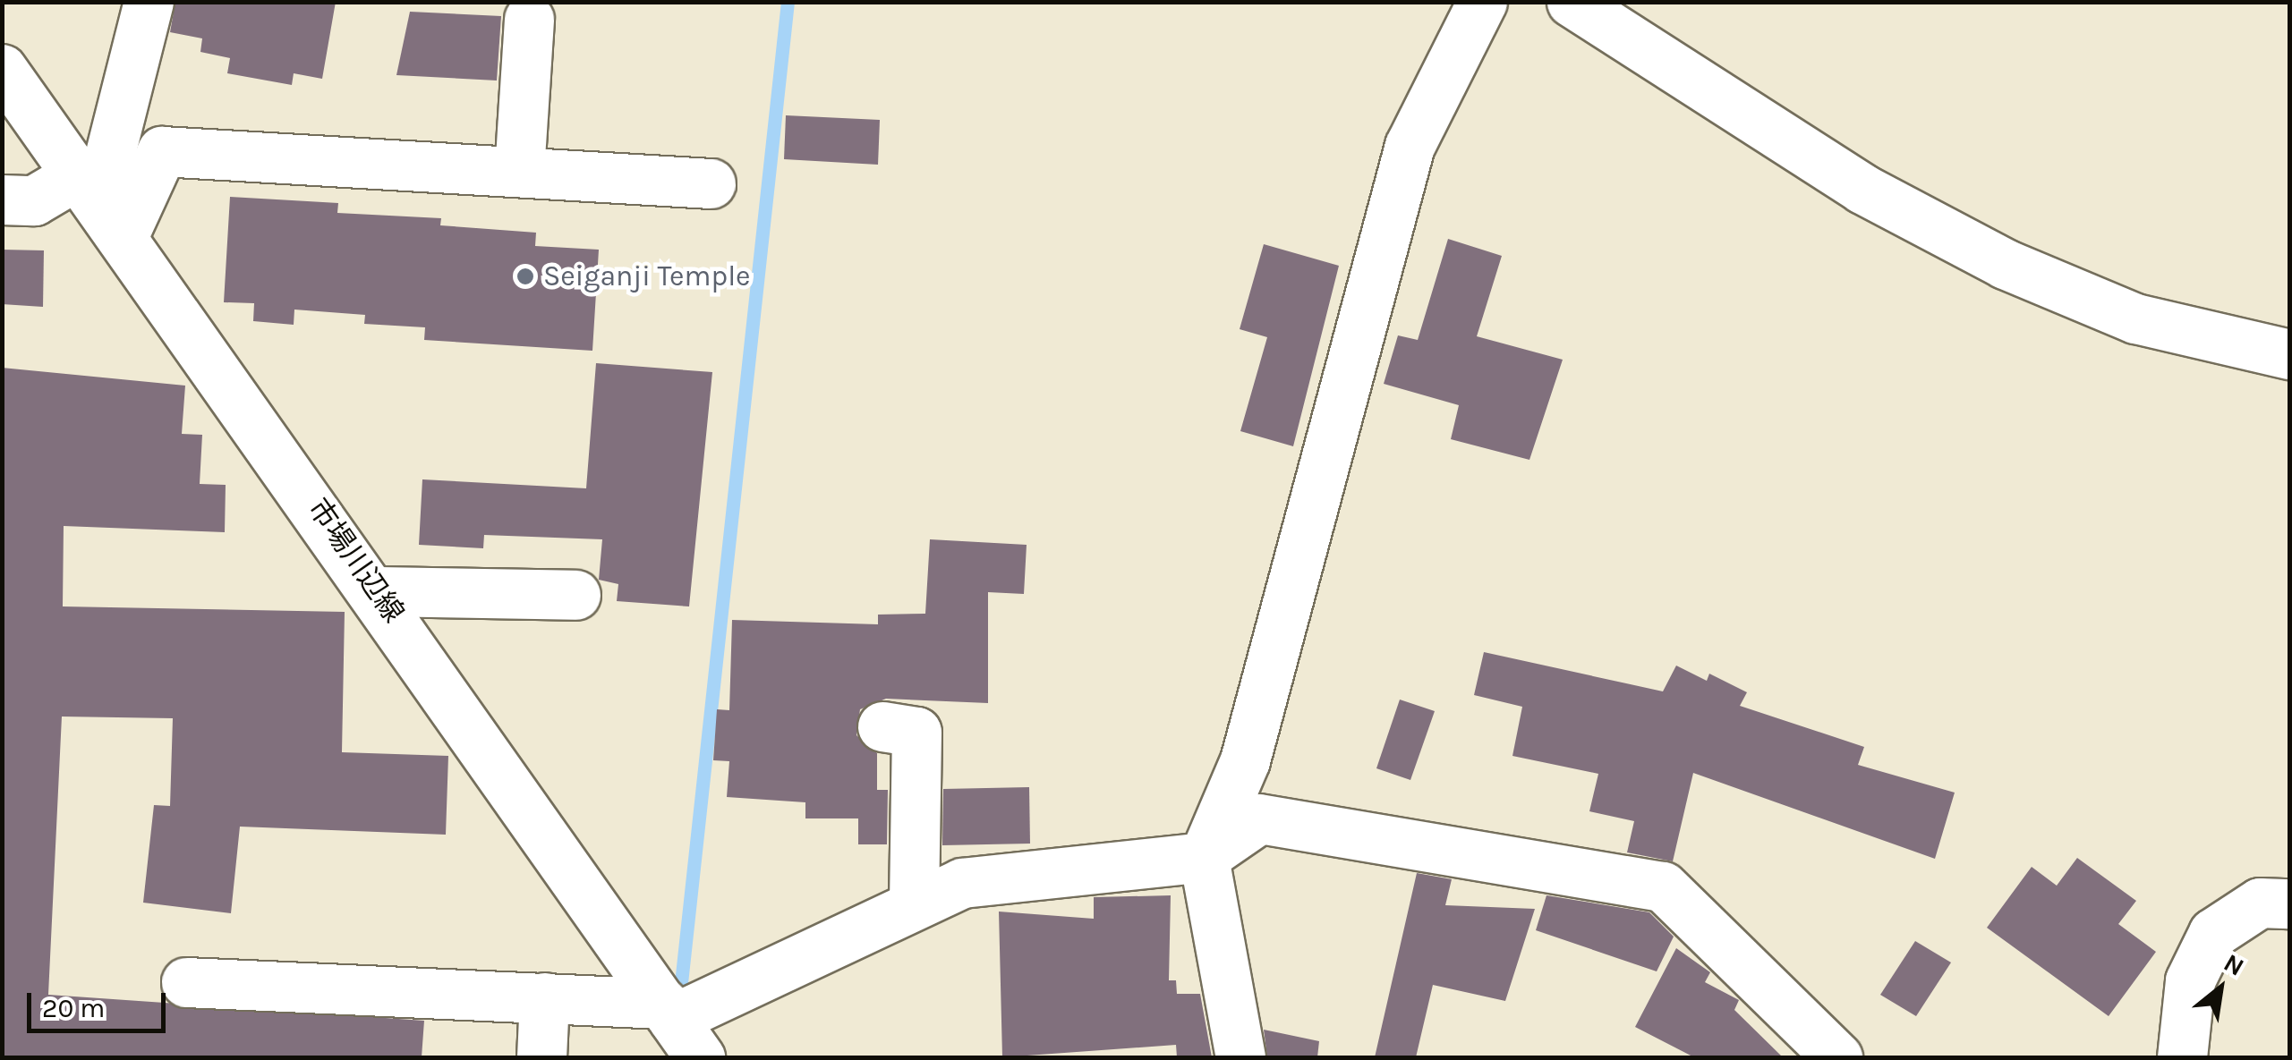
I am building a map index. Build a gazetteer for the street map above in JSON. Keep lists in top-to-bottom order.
{
  "streets": {
    "street": ["市場川辺線"]
  },
  "places": ["Seiganji Temple"],
  "scale_bar": "20 m",
  "north": "top right"
}
